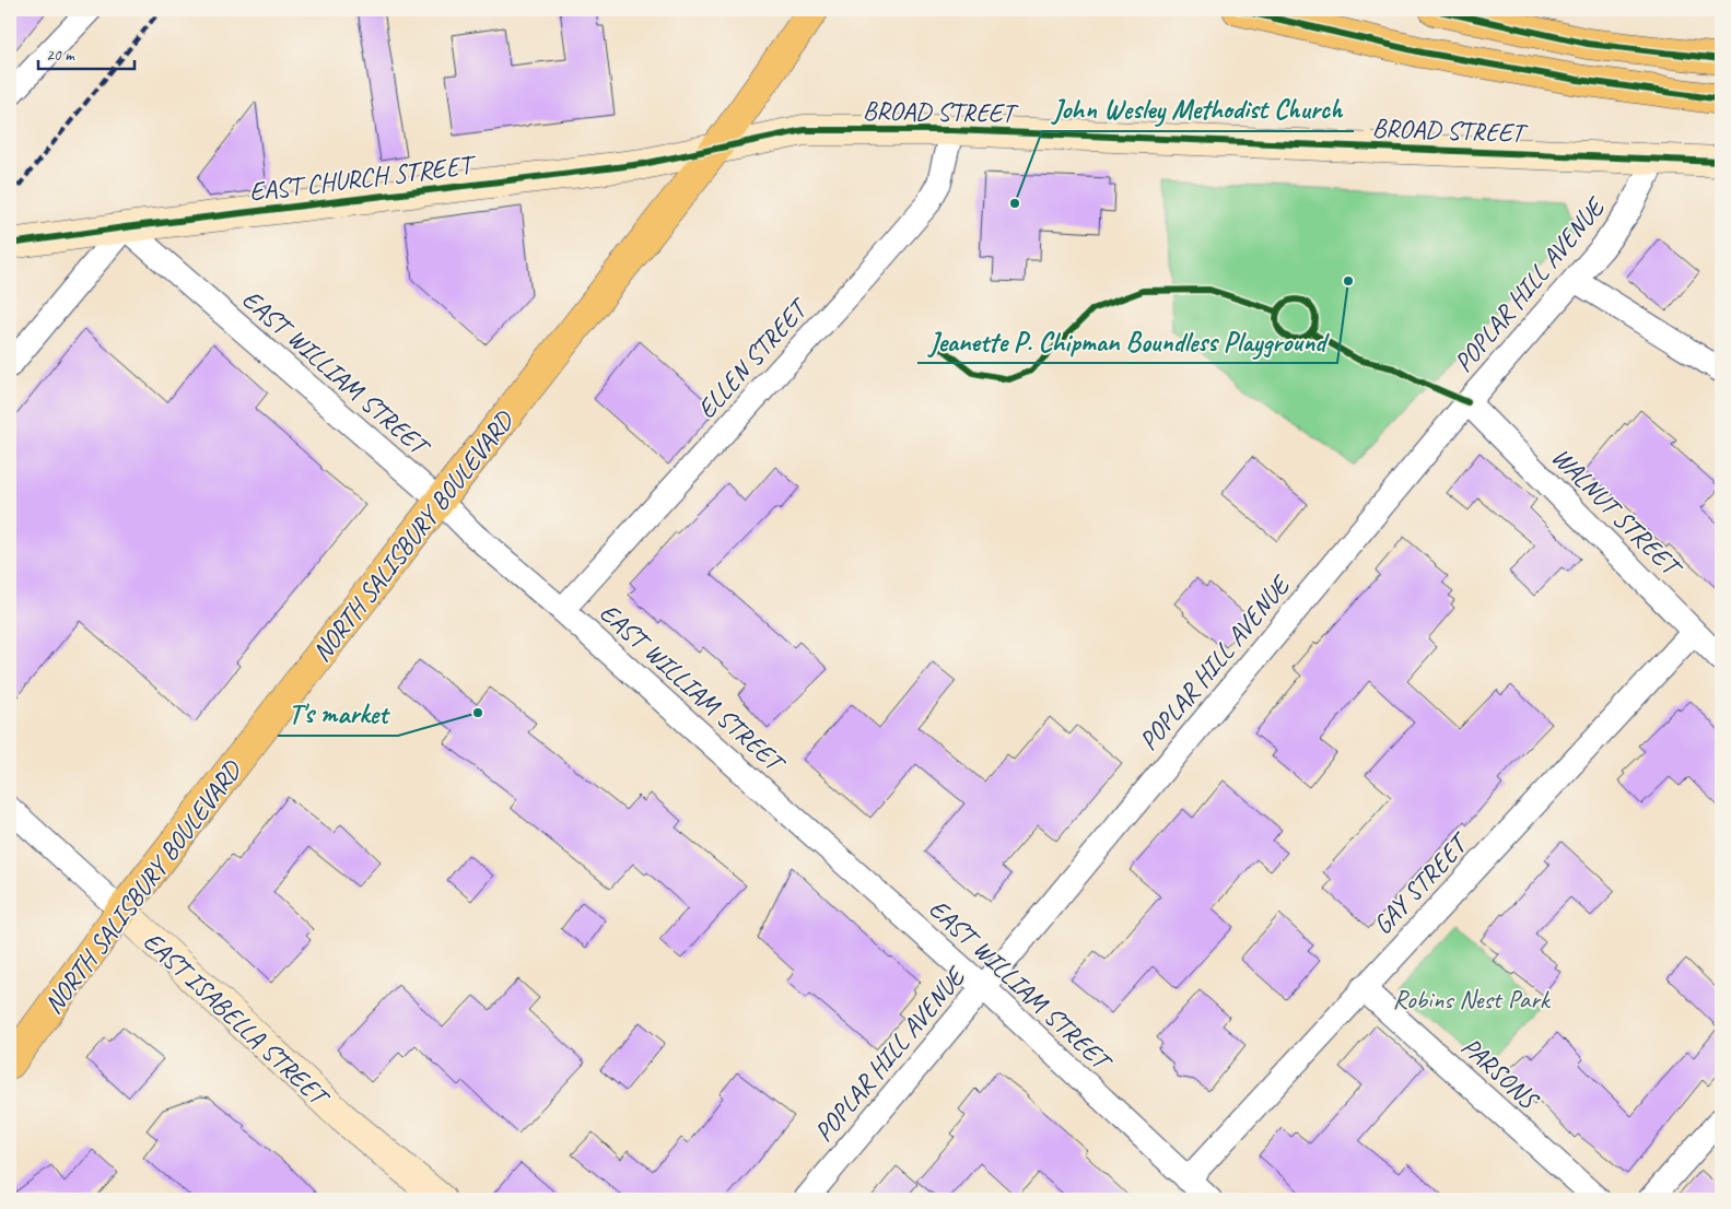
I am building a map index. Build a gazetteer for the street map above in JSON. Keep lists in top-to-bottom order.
{
  "streets": {
    "main road": ["NORTH SALISBURY BOULEVARD"],
    "street": [
      "BROAD STREET",
      "EAST CHURCH STREET",
      "POPLAR HILL AVENUE",
      "ELLEN STREET",
      "EAST WILLIAM STREET",
      "WALNUT STREET",
      "GAY STREET",
      "EAST ISABELLA STREET",
      "PARSONS"
    ]
  },
  "crossings": [
    ["BROAD STREET", "EAST CHURCH STREET"],
    ["BROAD STREET", "POPLAR HILL AVENUE"],
    ["BROAD STREET", "ELLEN STREET"],
    ["BROAD STREET", "NORTH SALISBURY BOULEVARD"],
    ["EAST CHURCH STREET", "EAST WILLIAM STREET"],
    ["EAST CHURCH STREET", "NORTH SALISBURY BOULEVARD"],
    ["POPLAR HILL AVENUE", "EAST WILLIAM STREET"],
    ["POPLAR HILL AVENUE", "WALNUT STREET"],
    ["ELLEN STREET", "EAST WILLIAM STREET"],
    ["EAST WILLIAM STREET", "NORTH SALISBURY BOULEVARD"],
    ["EAST WILLIAM STREET", "GAY STREET"],
    ["WALNUT STREET", "GAY STREET"],
    ["NORTH SALISBURY BOULEVARD", "EAST ISABELLA STREET"],
    ["GAY STREET", "PARSONS"]
  ],
  "parks": ["Robins Nest Park"],
  "places": ["John Wesley Methodist Church", "Jeanette P. Chipman Boundless Playground", "T's market"],
  "scale_bar": "20 m"
}
